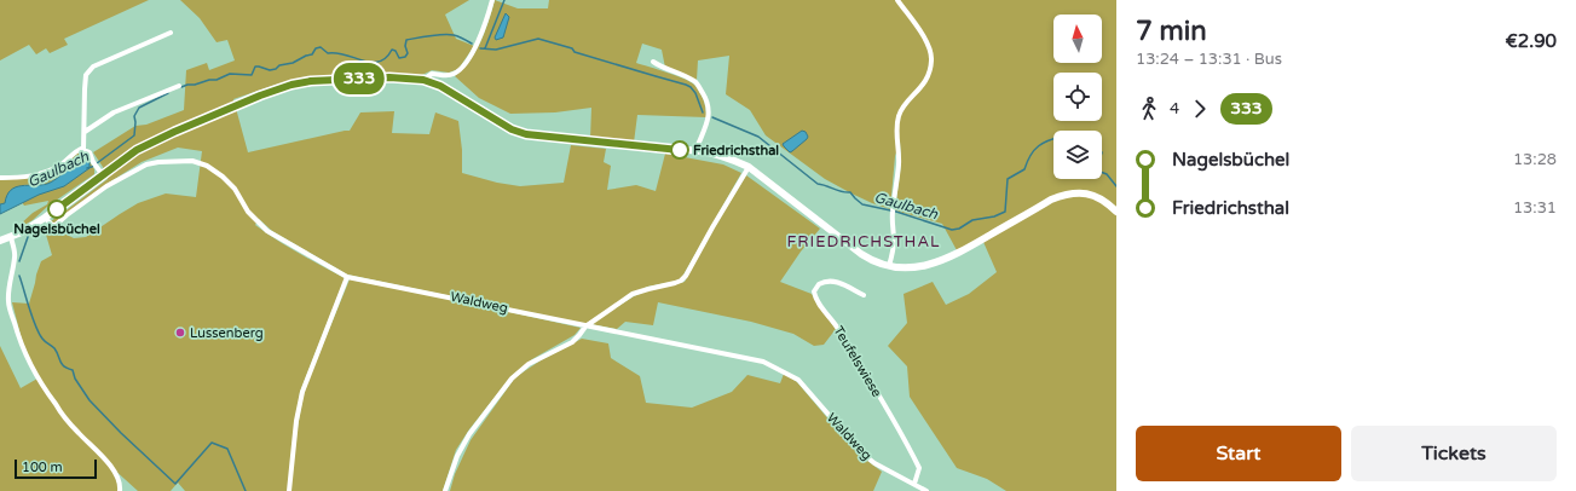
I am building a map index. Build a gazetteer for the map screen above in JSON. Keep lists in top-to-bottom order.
{
  "streets": {
    "street": ["Waldweg", "Teufelswiese"]
  },
  "crossings": [
    ["Waldweg", "Teufelswiese"]
  ],
  "districts": ["FRIEDRICHSTHAL"],
  "water": ["Gaulbach"],
  "places": ["Friedrichsthal", "Nagelsbüchel", "Lussenberg"],
  "lines": ["bus line 333"],
  "scale_bar": "100 m",
  "north": "top",
  "page": {
    "on_map": "333",
    "heading": ["7 min", "13:24 – 13:31 · Bus", "€2.90"],
    "legs": ["4", "333"],
    "list": [
      {
        "name": "Nagelsbüchel",
        "value": "13:28"
      },
      {
        "name": "Friedrichsthal",
        "value": "13:31"
      }
    ],
    "buttons": ["Start", "Tickets"],
    "scale": "100 m"
  }
}
